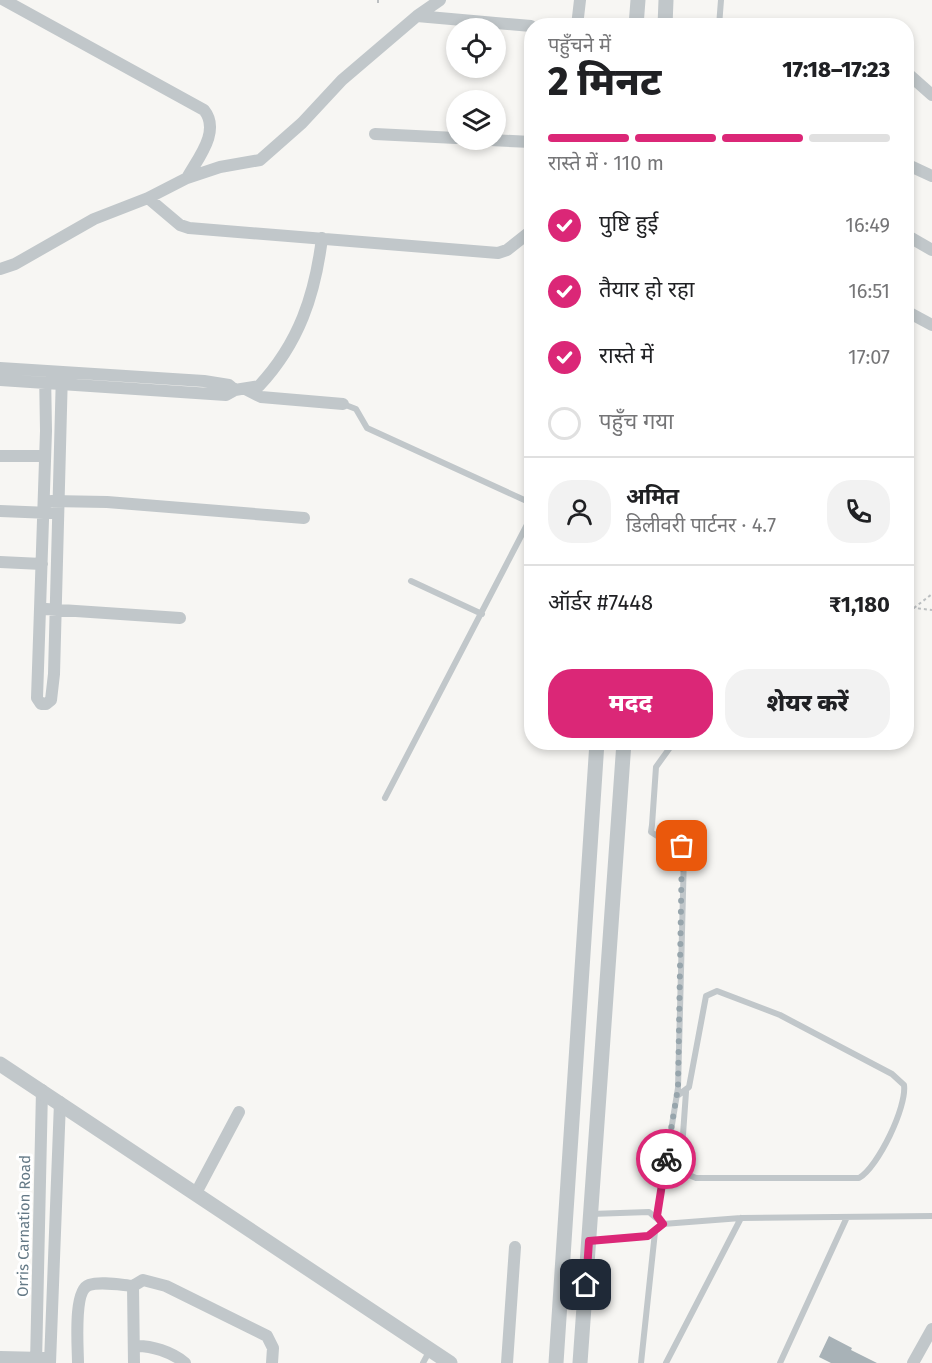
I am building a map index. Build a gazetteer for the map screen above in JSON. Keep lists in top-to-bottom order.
{
  "streets": {
    "street": ["Orris Carnation Road"]
  },
  "page": {
    "heading": ["2 मिनट", "पहुँचने में", "17:18–17:23"],
    "panel": [
      "अमित",
      "डिलीवरी पार्टनर · 4.7",
      "ऑर्डर #7448",
      "₹1,180"
    ],
    "bar": "रास्ते में · 110 m",
    "list": [
      ["पुष्टि हुई", "16:49"],
      ["तैयार हो रहा", "16:51"],
      ["रास्ते में", "17:07"],
      "पहुँच गया"
    ],
    "buttons": ["मदद", "शेयर करें"]
  }
}
